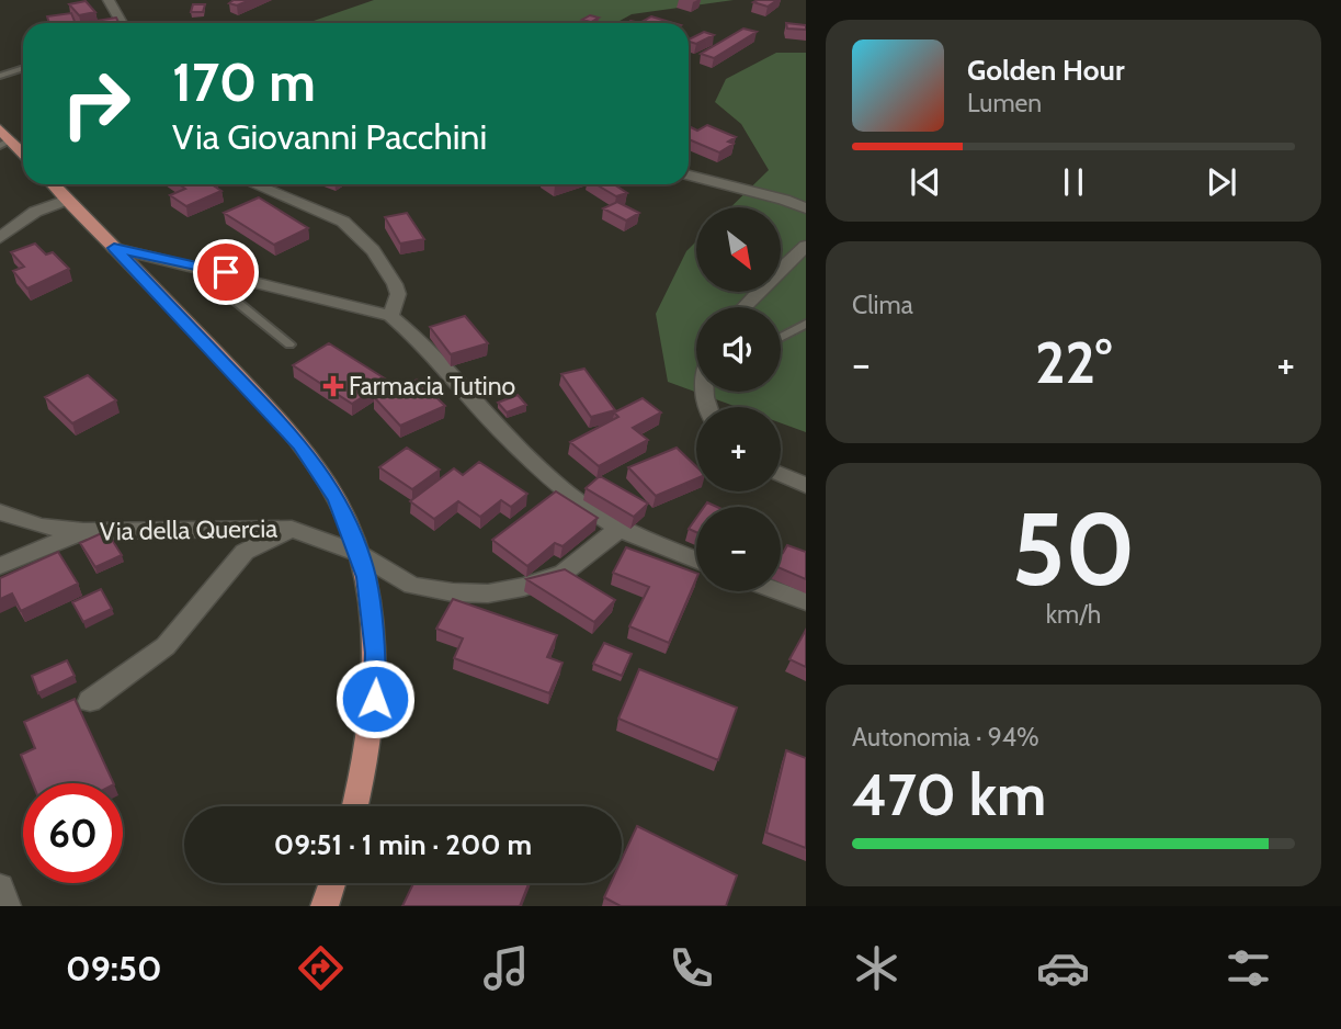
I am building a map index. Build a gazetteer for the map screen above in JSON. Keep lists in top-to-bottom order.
{
  "streets": {
    "street": ["Via della Quercia"]
  },
  "places": {
    "health": ["Farmacia Tutino"]
  },
  "north": "bottom right",
  "page": {
    "turn": ["170 m", "Via Giovanni Pacchini"],
    "song": ["Golden Hour", "Lumen"],
    "map_buttons": ["+", "−"],
    "tile": [
      "Clima",
      ["50", "km/h"],
      ["Autonomia · 94%", "470 km"]
    ],
    "heat": ["−", "22°", "+"],
    "limit": "60",
    "trip": "09:51 · 1 min · 200 m",
    "tabs": "09:50"
  }
}
